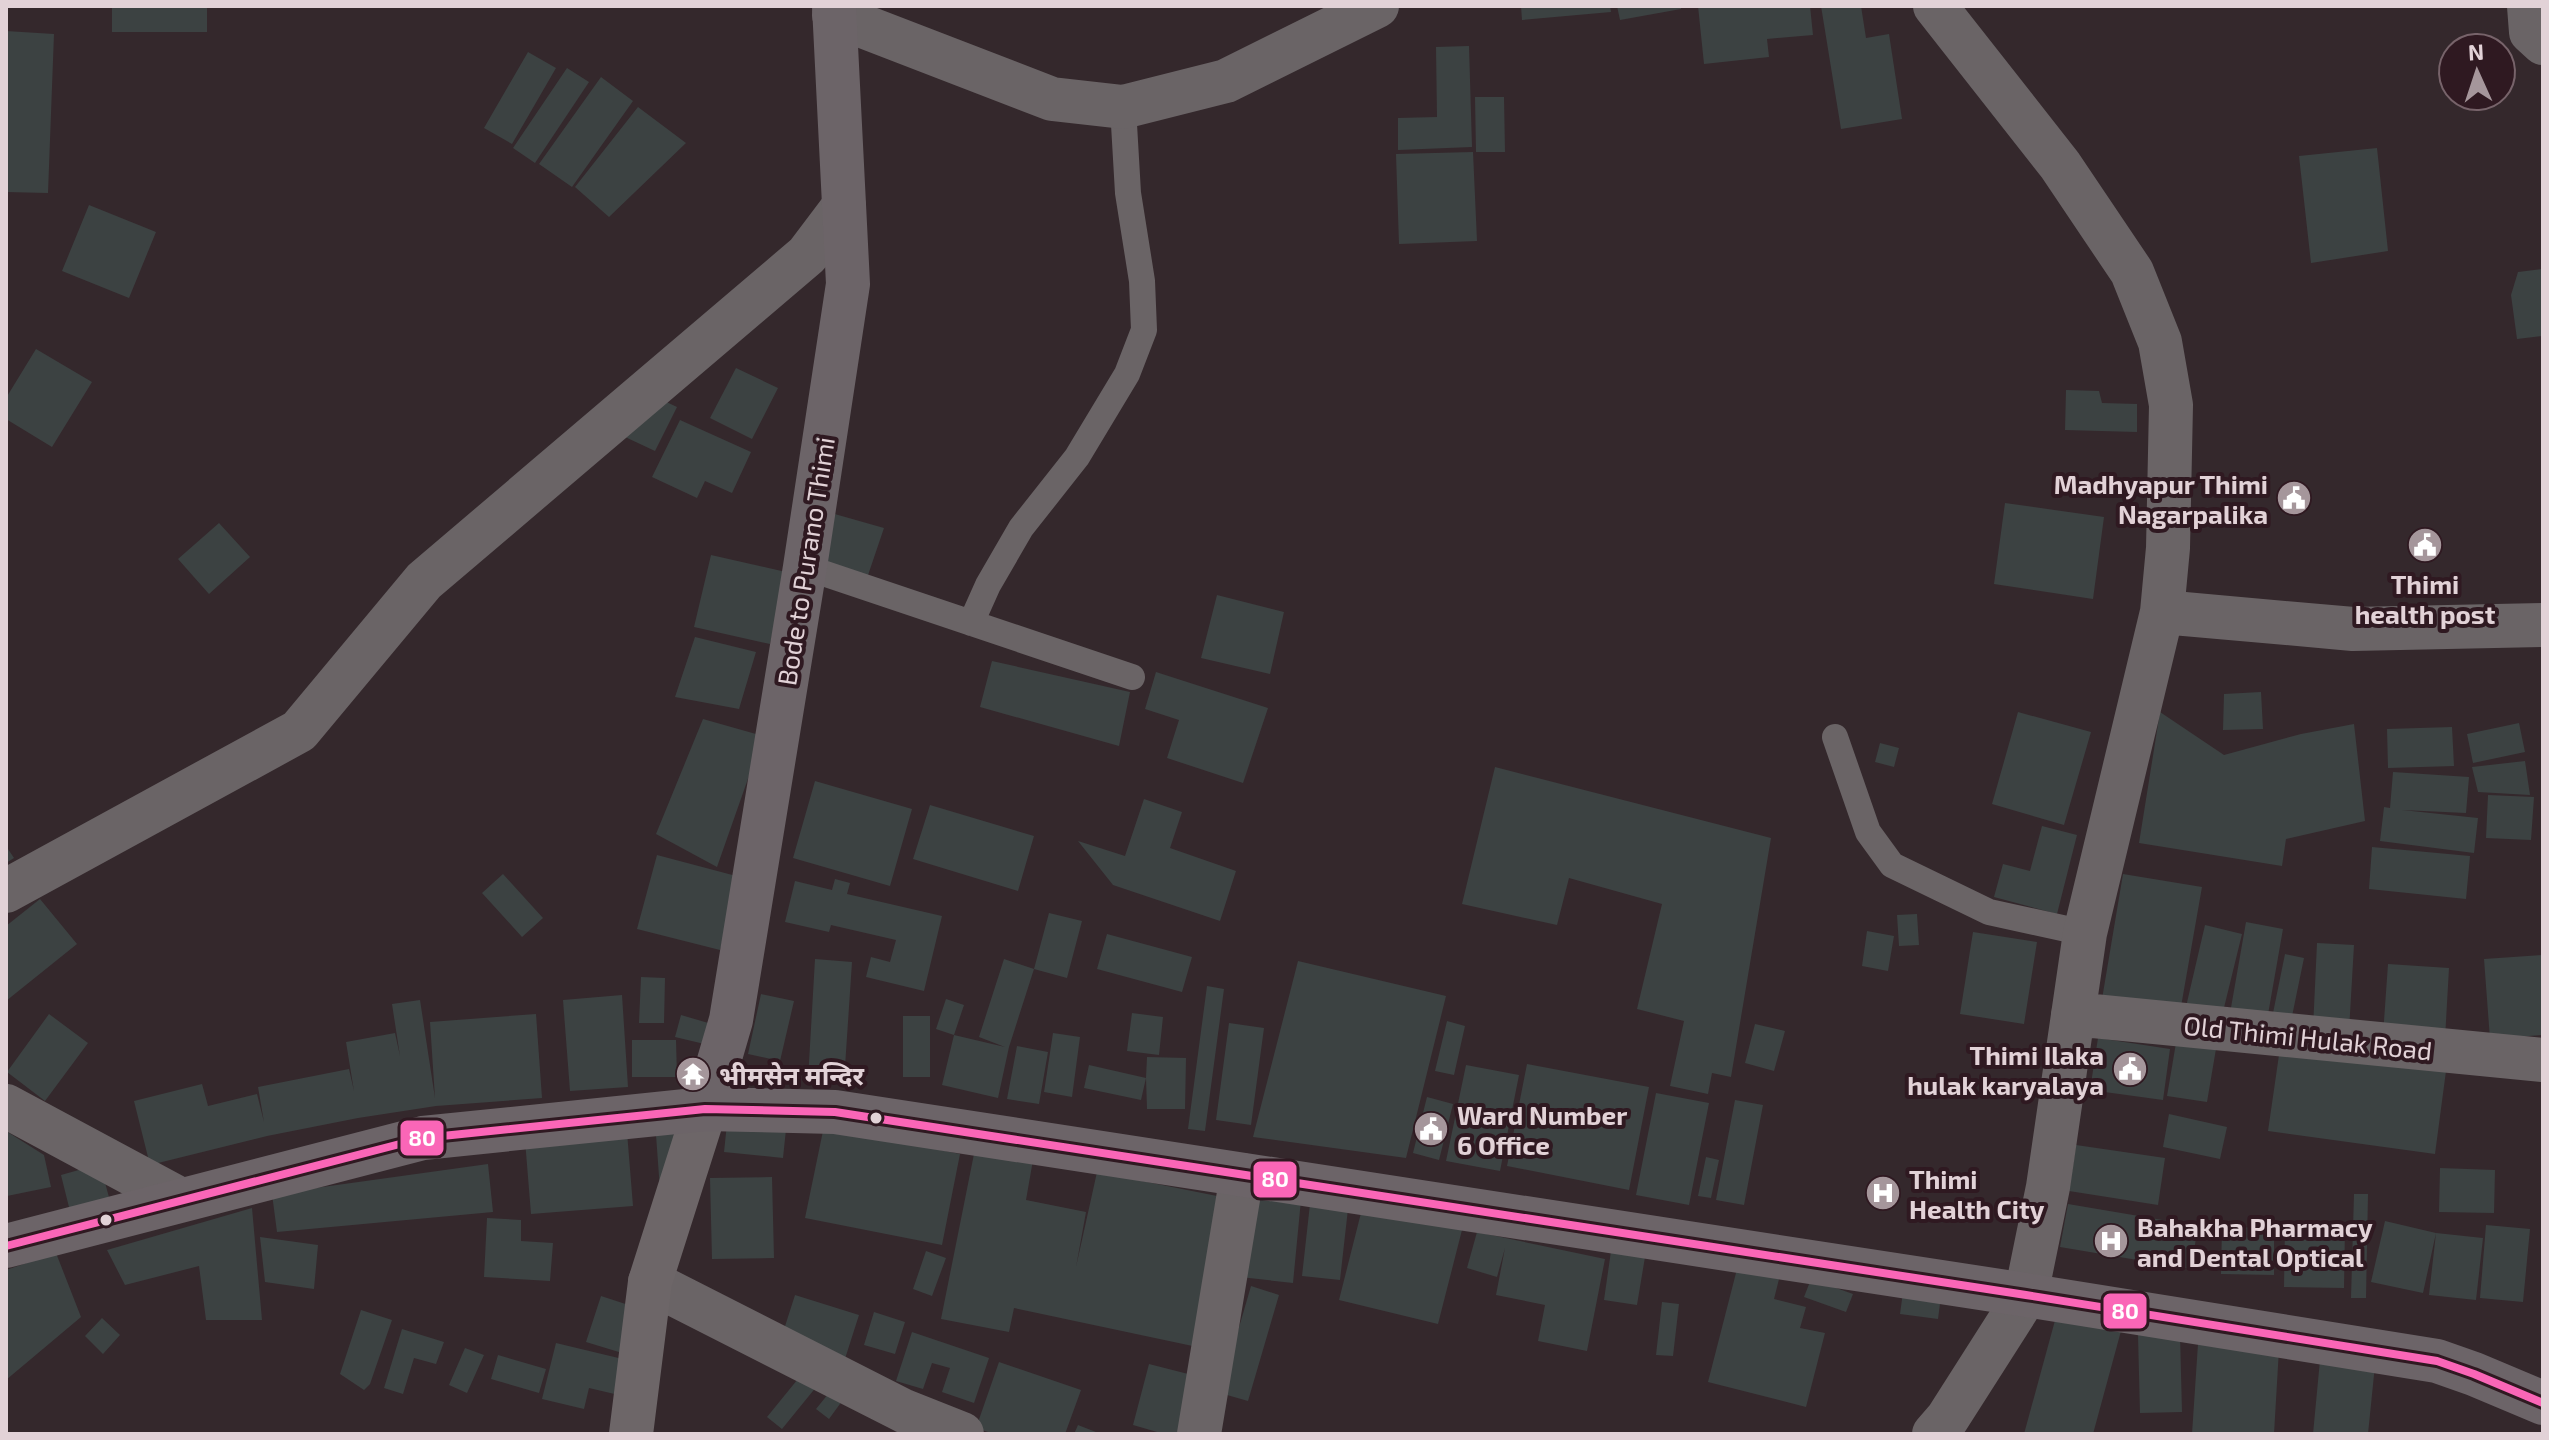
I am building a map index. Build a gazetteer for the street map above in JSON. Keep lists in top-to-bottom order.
{
  "streets": {
    "main road": ["Bode to Purano Thimi"],
    "street": ["Old Thimi Hulak Road"]
  },
  "places": {
    "public building": [
      "Madhyapur Thimi Nagarpalika",
      "Thimi health post",
      "Thimi Ilaka hulak karyalaya",
      "Ward Number 6 Office"
    ],
    "temple": ["भीमसेन मन्दिर"],
    "hospital": ["Thimi Health City", "Bahakha Pharmacy and Dental Optical"]
  },
  "lines": ["transit line 80"],
  "north": "top"
}
